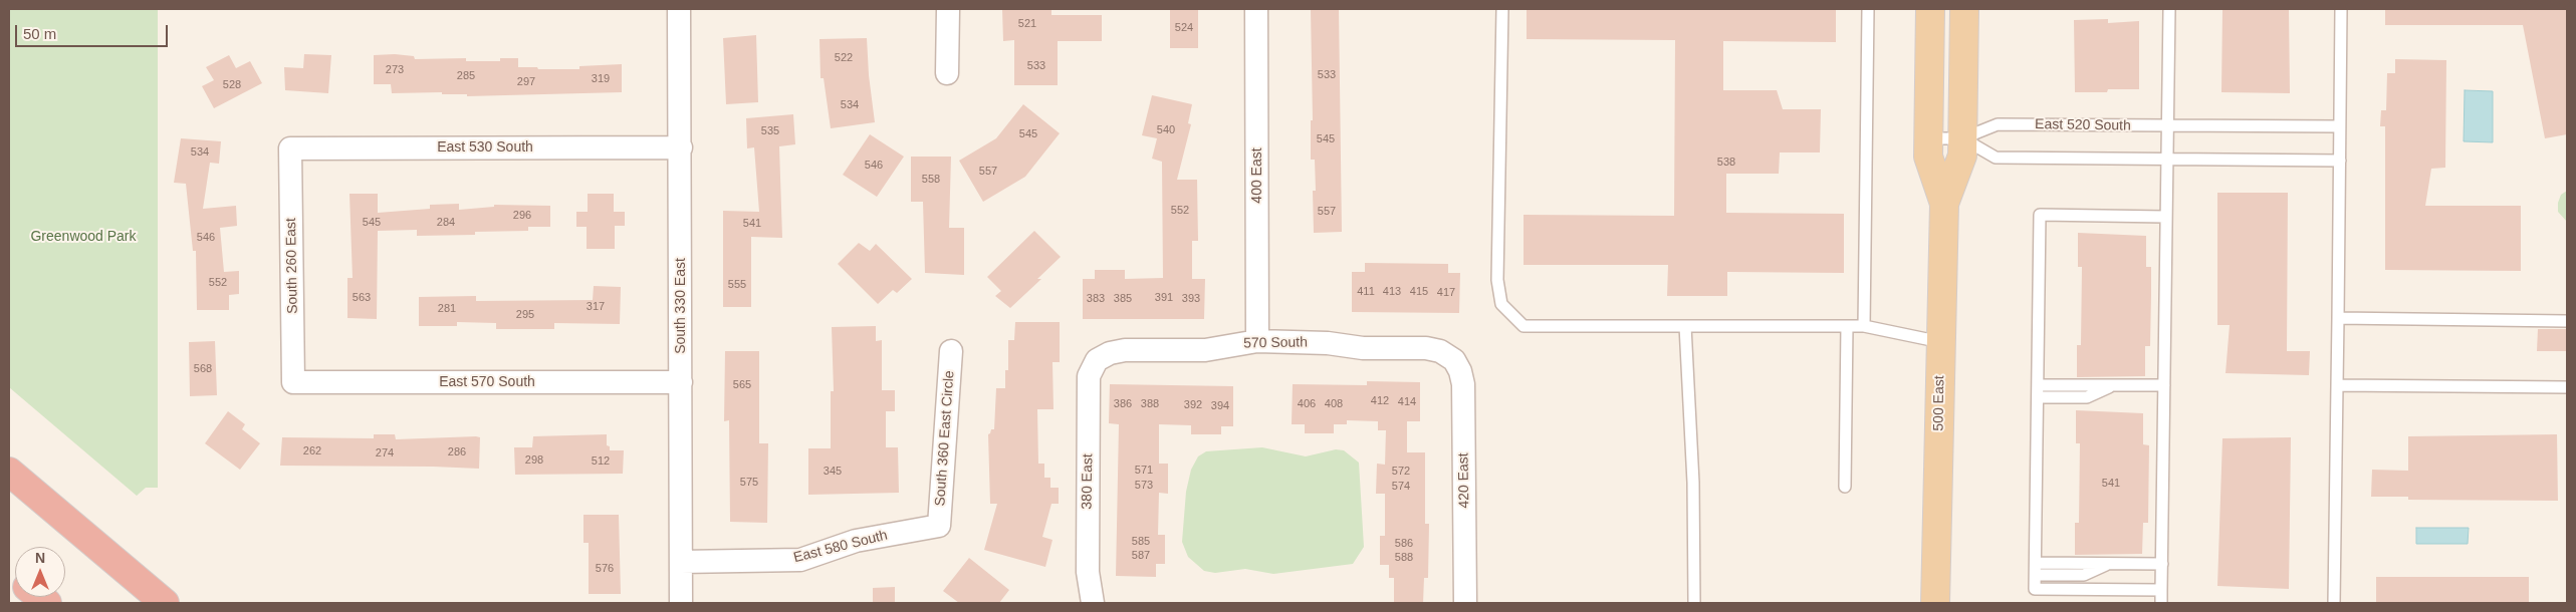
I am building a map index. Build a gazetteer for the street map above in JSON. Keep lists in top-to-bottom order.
{
  "streets": {
    "main road": ["500 East"],
    "street": [
      "East 530 South",
      "400 East",
      "South 260 East",
      "South 330 East",
      "570 South",
      "East 570 South",
      "South 360 East Circle",
      "420 East",
      "380 East",
      "East 580 South"
    ],
    "lane": ["East 520 South"]
  },
  "crossings": [
    ["East 520 South", "500 East"],
    ["East 530 South", "South 260 East"],
    ["East 530 South", "South 330 East"],
    ["400 East", "570 South"],
    ["South 260 East", "East 570 South"],
    ["South 330 East", "East 570 South"],
    ["South 330 East", "East 580 South"],
    ["570 South", "420 East"],
    ["570 South", "380 East"],
    ["South 360 East Circle", "East 580 South"]
  ],
  "parks": ["Greenwood Park"],
  "house_numbers": [
    "521",
    "524",
    "522",
    "533",
    "273",
    "533",
    "285",
    "319",
    "297",
    "528",
    "534",
    "540",
    "535",
    "545",
    "545",
    "534",
    "538",
    "546",
    "557",
    "558",
    "552",
    "557",
    "296",
    "545",
    "284",
    "541",
    "546",
    "552",
    "555",
    "411",
    "413",
    "415",
    "417",
    "563",
    "391",
    "383",
    "385",
    "393",
    "317",
    "281",
    "295",
    "568",
    "565",
    "412",
    "414",
    "386",
    "388",
    "406",
    "408",
    "392",
    "394",
    "262",
    "286",
    "274",
    "298",
    "512",
    "571",
    "345",
    "572",
    "575",
    "541",
    "573",
    "574",
    "585",
    "586",
    "587",
    "588",
    "576"
  ],
  "scale_bar": "50 m",
  "north": "top"
}
